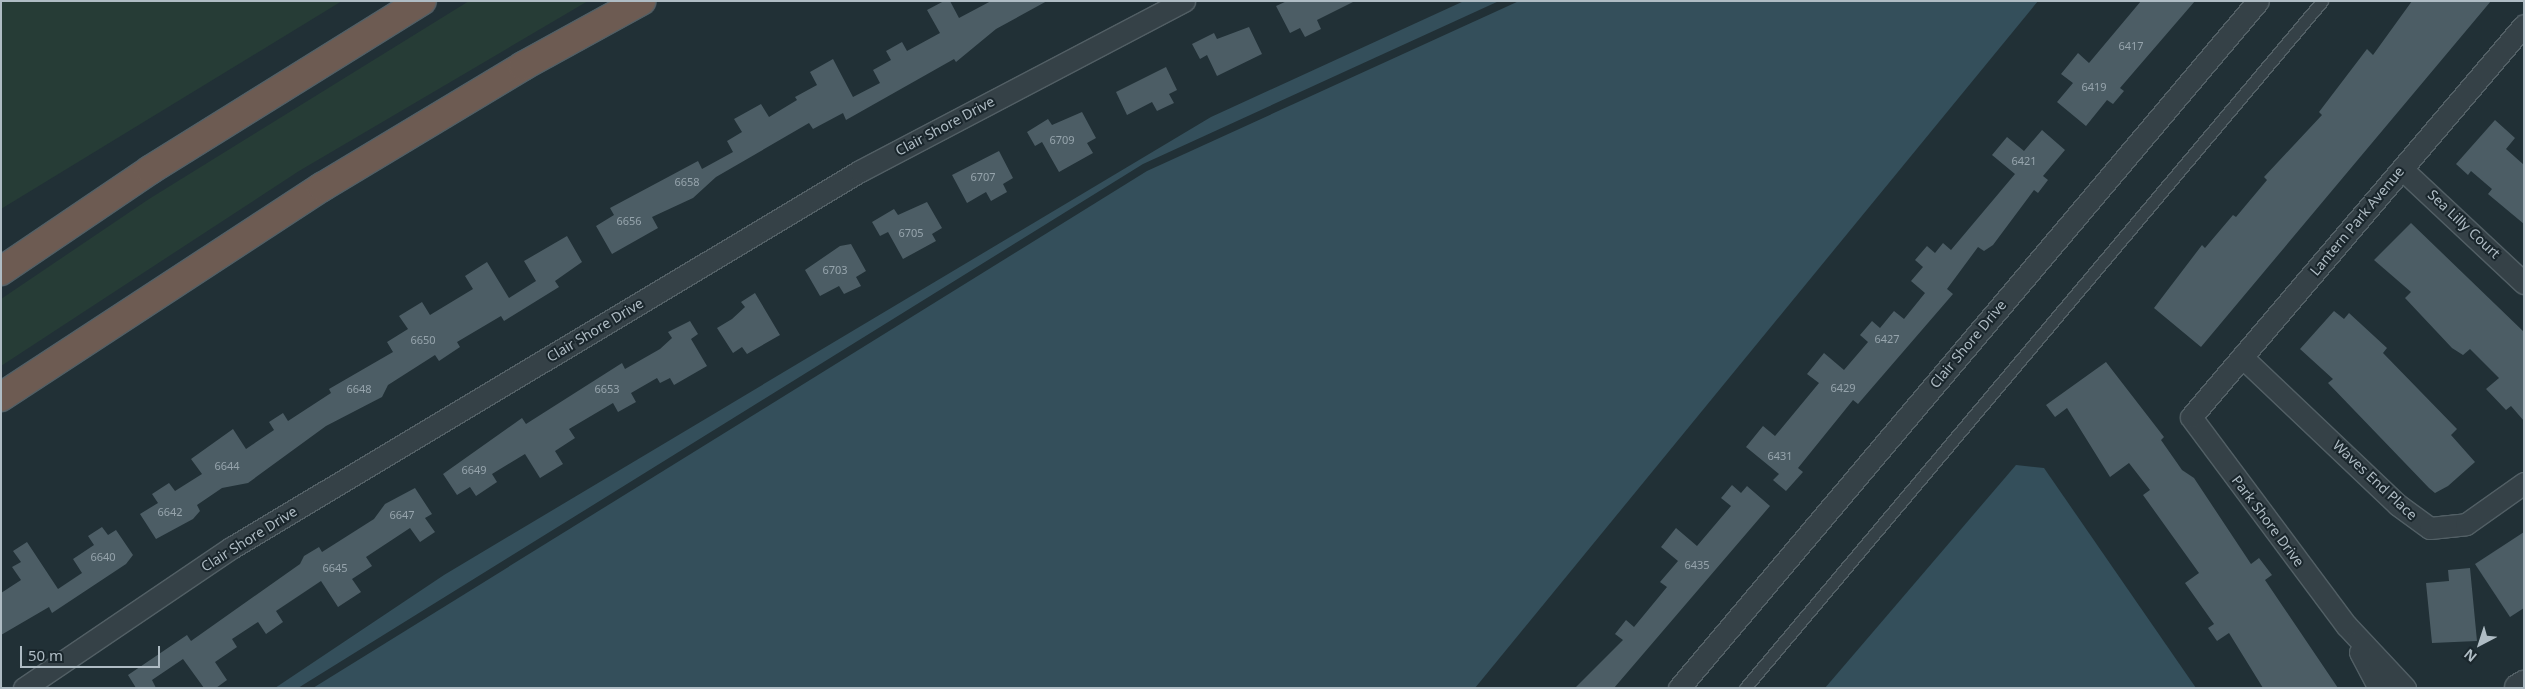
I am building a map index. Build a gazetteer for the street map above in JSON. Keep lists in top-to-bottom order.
{
  "streets": {
    "street": [
      "Clair Shore Drive",
      "Lantern Park Avenue",
      "Sea Lilly Court",
      "Waves End Place",
      "Park Shore Drive"
    ]
  },
  "crossings": [
    ["Lantern Park Avenue", "Sea Lilly Court"],
    ["Lantern Park Avenue", "Waves End Place"],
    ["Lantern Park Avenue", "Park Shore Drive"]
  ],
  "house_numbers": [
    "6417",
    "6419",
    "6709",
    "6421",
    "6707",
    "6658",
    "6656",
    "6705",
    "6703",
    "6427",
    "6650",
    "6429",
    "6648",
    "6653",
    "6431",
    "6644",
    "6649",
    "6642",
    "6647",
    "6640",
    "6435",
    "6645"
  ],
  "scale_bar": "50 m",
  "north": "bottom left"
}
